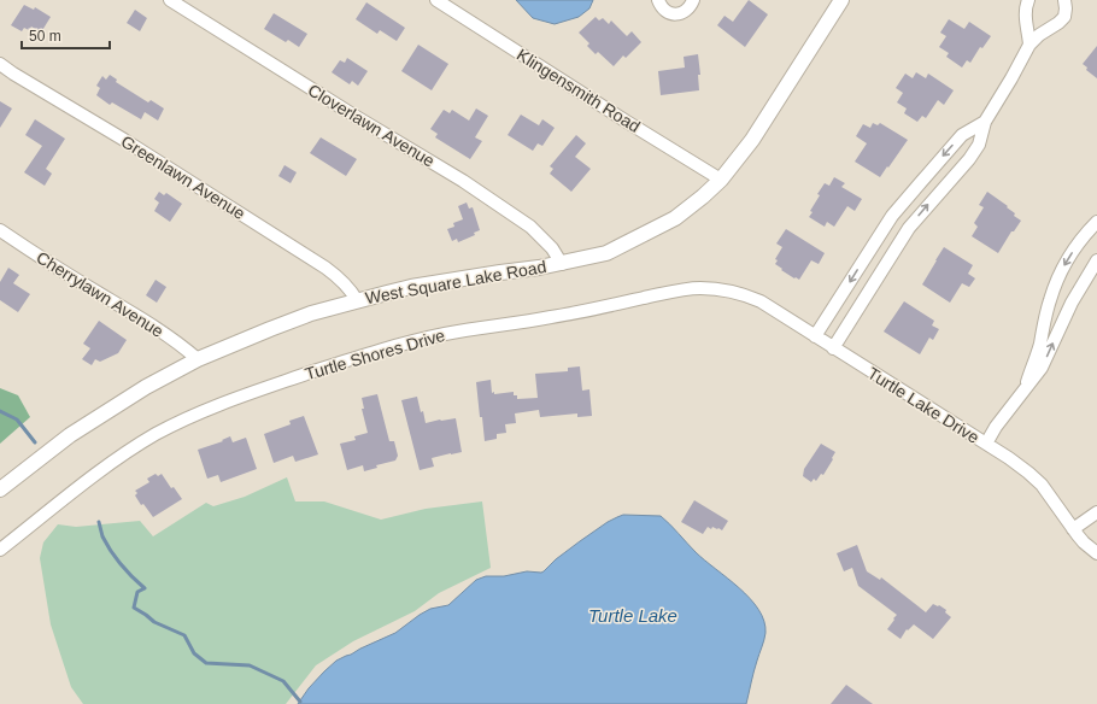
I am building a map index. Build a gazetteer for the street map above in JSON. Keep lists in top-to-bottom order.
{
  "streets": {
    "street": [
      "Klingensmith Road",
      "Cloverlawn Avenue",
      "Greenlawn Avenue",
      "West Square Lake Road",
      "Cherrylawn Avenue",
      "Turtle Shores Drive",
      "Turtle Lake Drive"
    ]
  },
  "crossings": [
    ["Klingensmith Road", "West Square Lake Road"],
    ["Cloverlawn Avenue", "West Square Lake Road"],
    ["Greenlawn Avenue", "West Square Lake Road"],
    ["West Square Lake Road", "Cherrylawn Avenue"],
    ["Turtle Shores Drive", "Turtle Lake Drive"]
  ],
  "water": ["Turtle Lake"],
  "scale_bar": "50 m"
}
